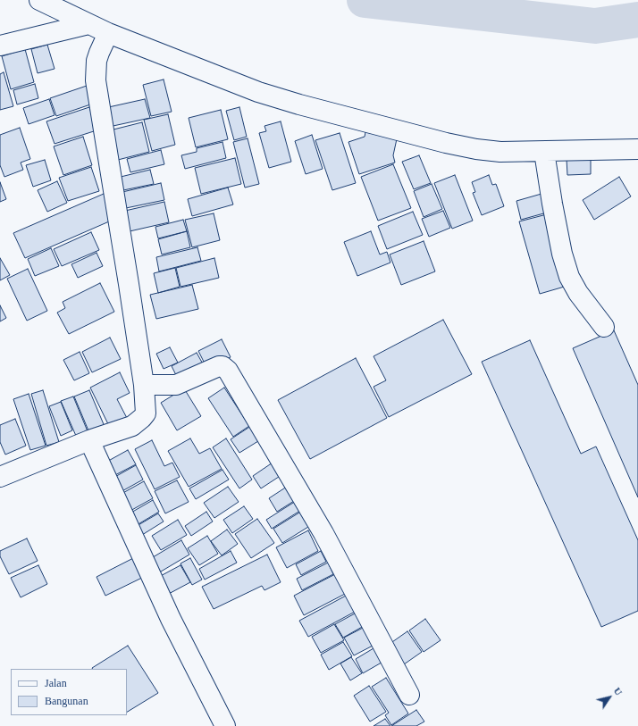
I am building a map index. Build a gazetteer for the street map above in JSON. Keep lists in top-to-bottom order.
{
  "legend": ["Jalan", "Bangunan"],
  "north": "top right"
}
